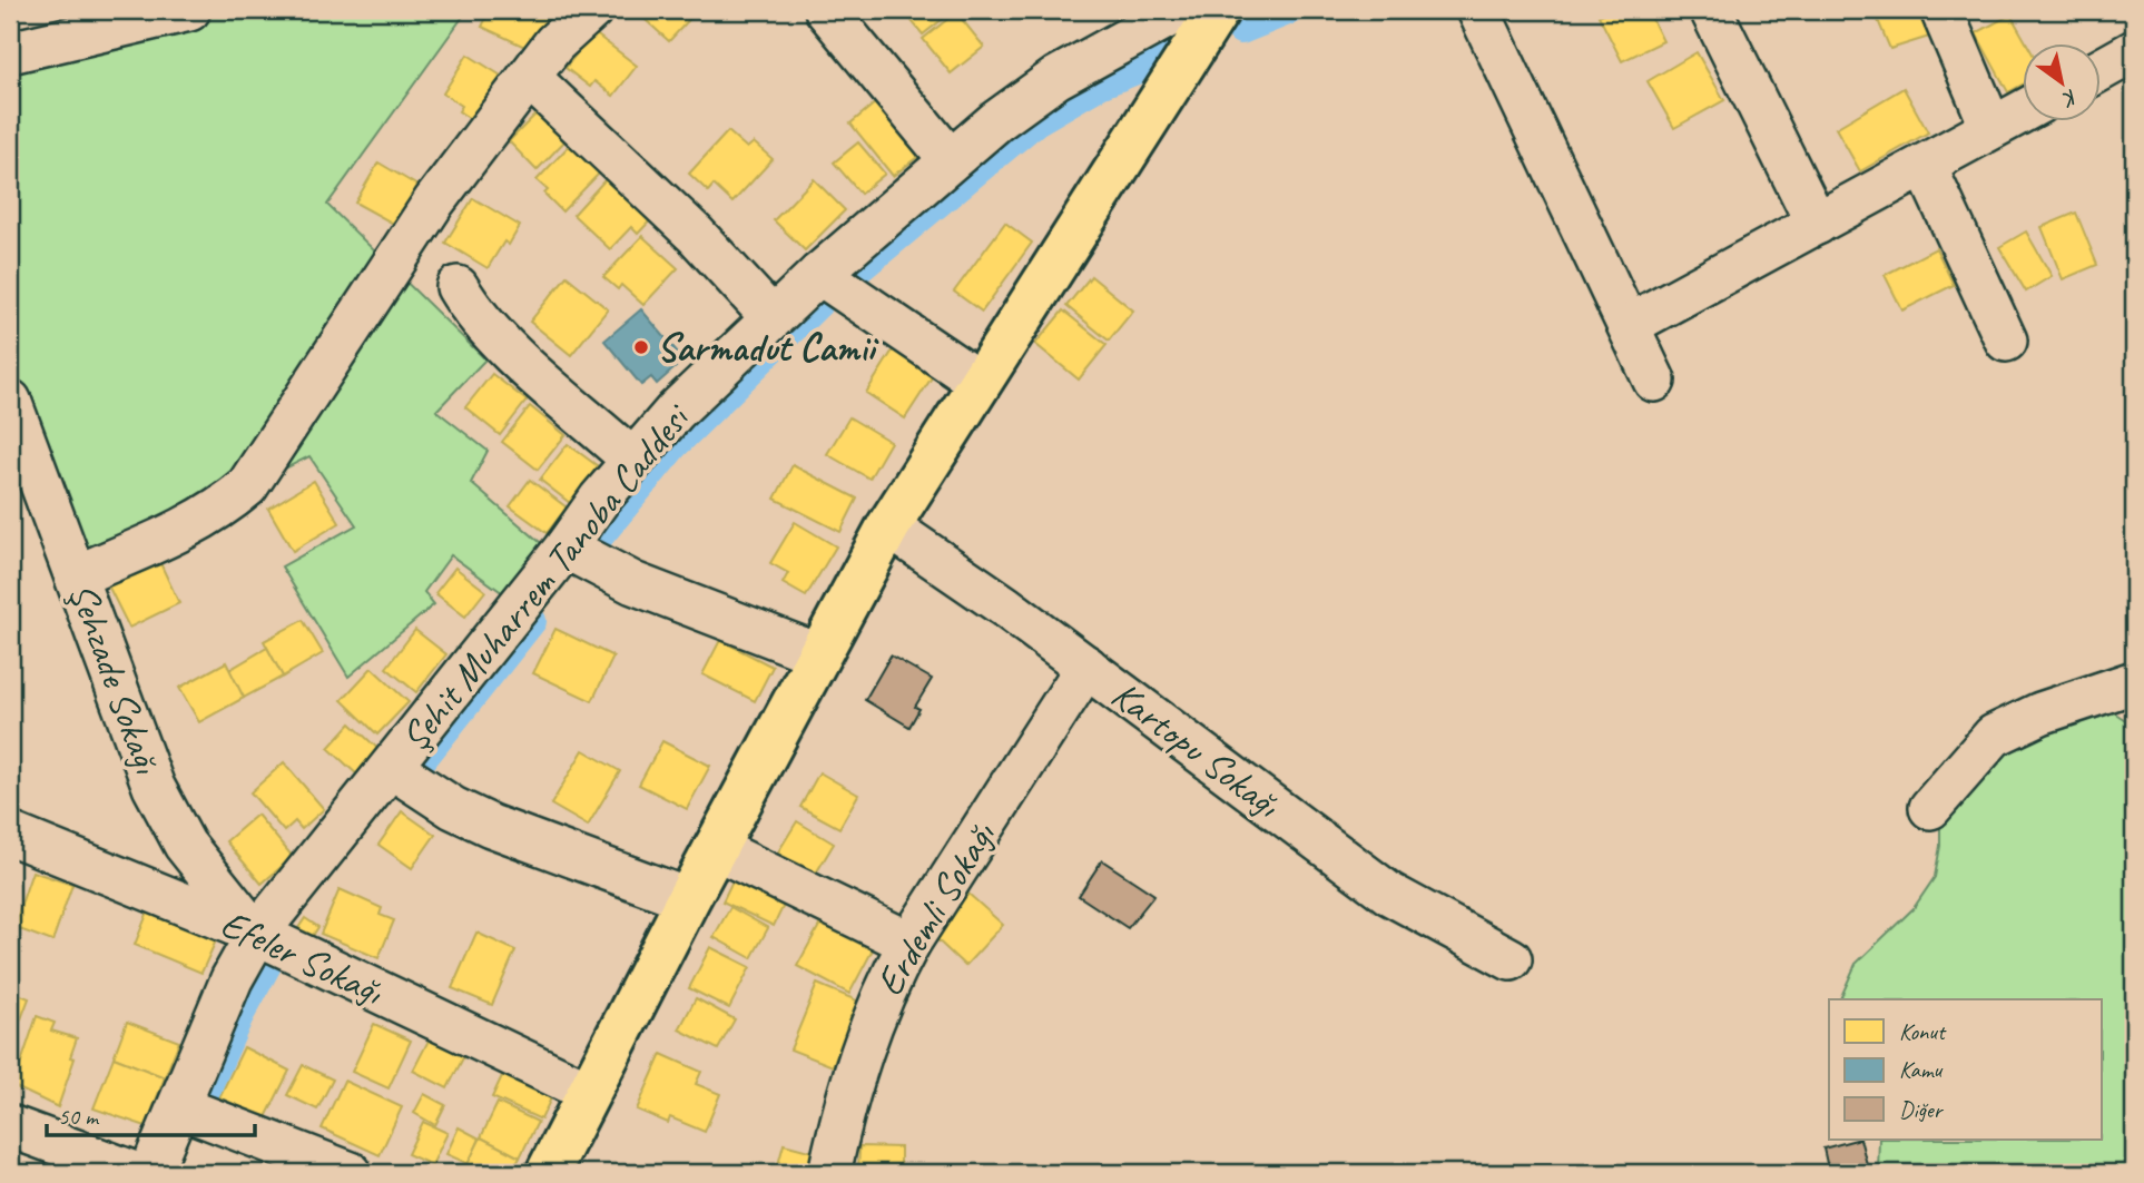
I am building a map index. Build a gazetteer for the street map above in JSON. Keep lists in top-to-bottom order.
{
  "streets": {
    "street": [
      "Şehit Muharrem Tanoba Caddesi",
      "Şehzade Sokağı",
      "Kartopu Sokağı",
      "Erdemli Sokağı",
      "Efeler Sokağı"
    ]
  },
  "crossings": [
    ["Şehit Muharrem Tanoba Caddesi", "Şehzade Sokağı"],
    ["Şehit Muharrem Tanoba Caddesi", "Efeler Sokağı"],
    ["Şehzade Sokağı", "Efeler Sokağı"],
    ["Kartopu Sokağı", "Erdemli Sokağı"]
  ],
  "places": ["Sarmadut Camii"],
  "legend": ["Konut", "Kamu", "Diğer"],
  "scale_bar": "50 m",
  "north": "bottom right"
}
